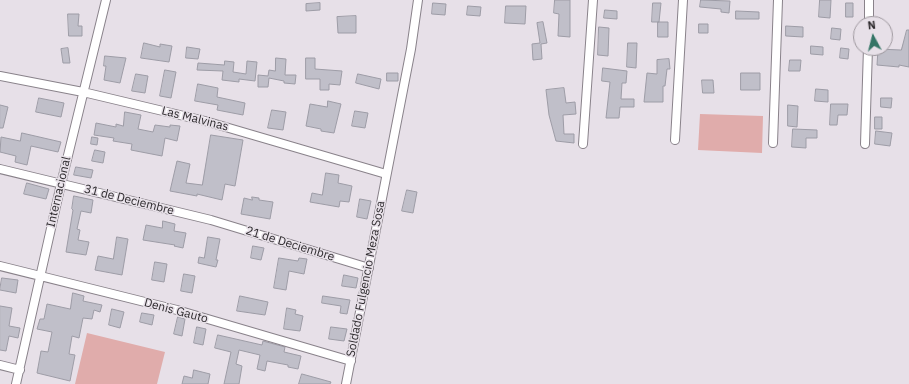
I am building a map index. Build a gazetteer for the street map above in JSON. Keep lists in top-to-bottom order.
{
  "streets": {
    "street": [
      "Las Malvinas",
      "Internacional",
      "31 de Deciembre",
      "21 de Deciembre",
      "Soldado Fulgencio Meza Sosa",
      "Denis Gauto"
    ]
  },
  "crossings": [
    ["Las Malvinas", "Internacional"],
    ["Las Malvinas", "Soldado Fulgencio Meza Sosa"],
    ["Internacional", "31 de Deciembre"],
    ["Internacional", "Denis Gauto"],
    ["31 de Deciembre", "21 de Deciembre"],
    ["21 de Deciembre", "Soldado Fulgencio Meza Sosa"],
    ["Soldado Fulgencio Meza Sosa", "Denis Gauto"]
  ],
  "north": "top"
}
